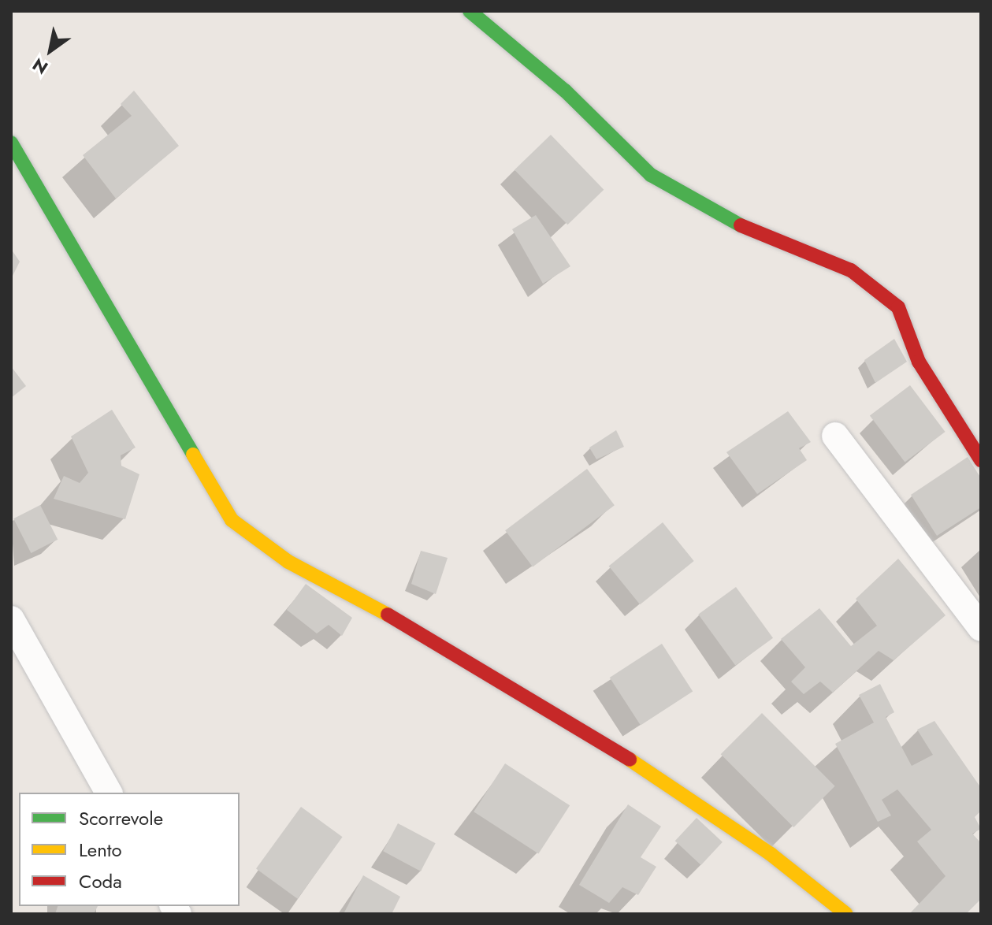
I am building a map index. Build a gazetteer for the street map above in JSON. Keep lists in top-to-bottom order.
{
  "legend": ["Scorrevole", "Lento", "Coda"],
  "north": "bottom left"
}
